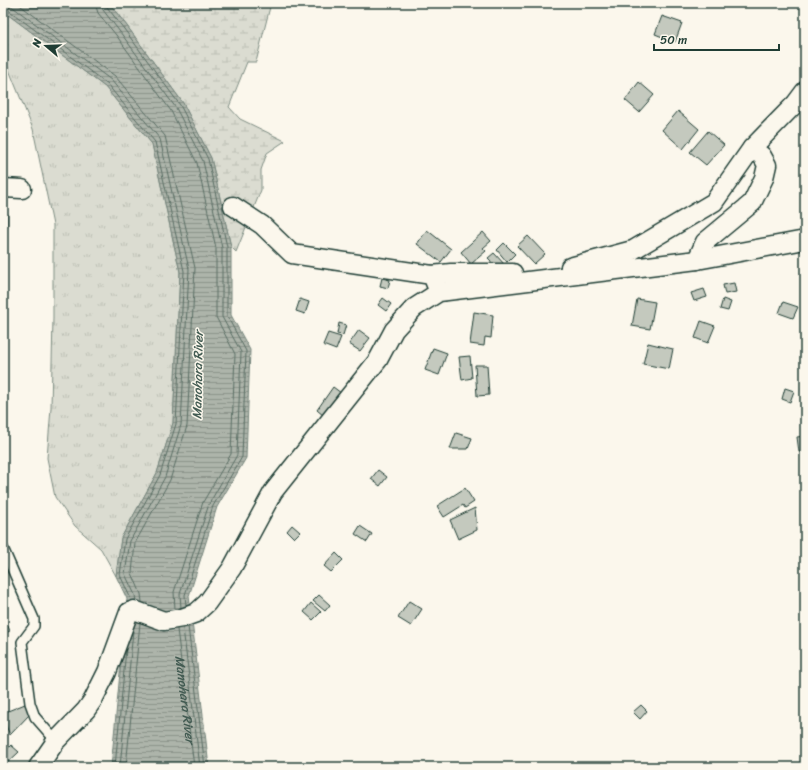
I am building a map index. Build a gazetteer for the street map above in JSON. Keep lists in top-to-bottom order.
{
  "water": ["Manohara River"],
  "scale_bar": "50 m",
  "north": "left"
}
